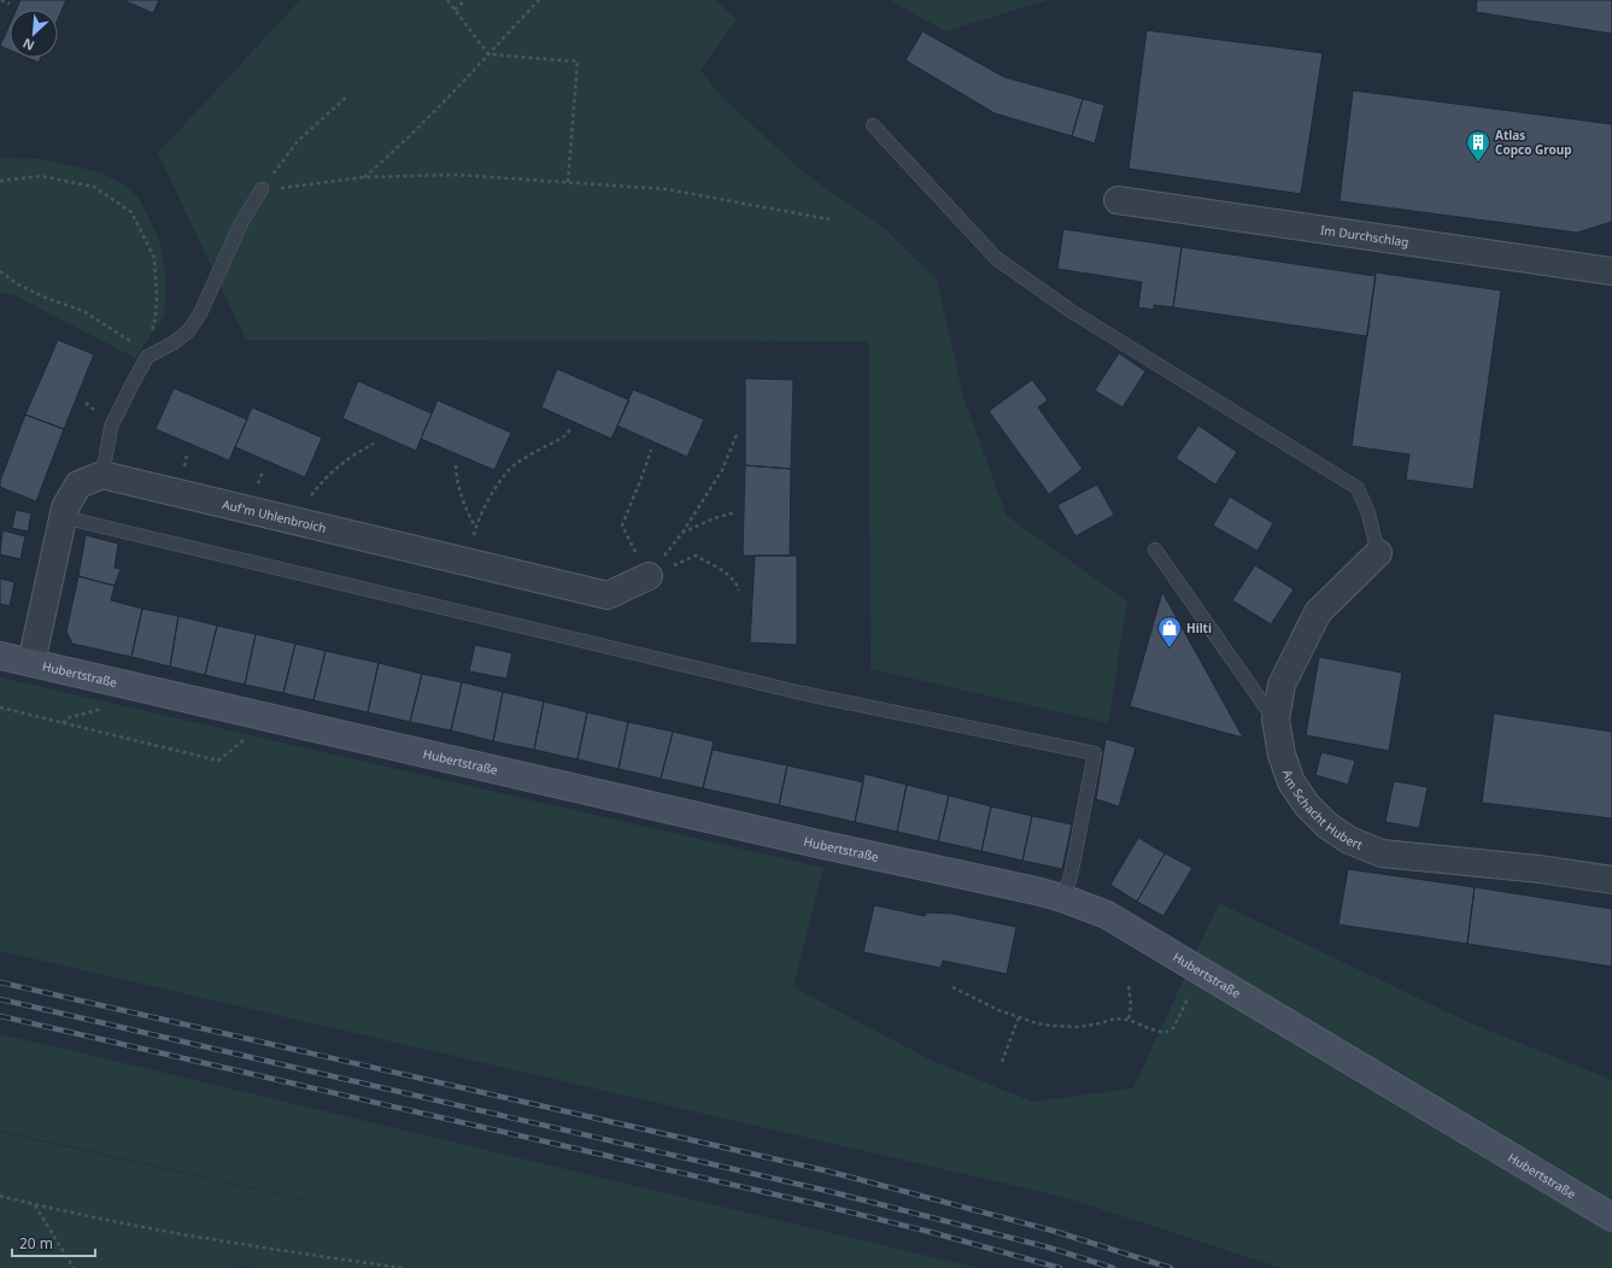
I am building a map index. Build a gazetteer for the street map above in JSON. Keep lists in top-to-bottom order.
{
  "streets": {
    "street": [
      "Im Durchschlag",
      "Auf'm Uhlenbroich",
      "Hubertstraße",
      "Am Schacht Hubert"
    ]
  },
  "places": {
    "building": ["Atlas Copco Group"],
    "shop": ["Hilti"]
  },
  "scale_bar": "20 m",
  "north": "bottom left"
}
